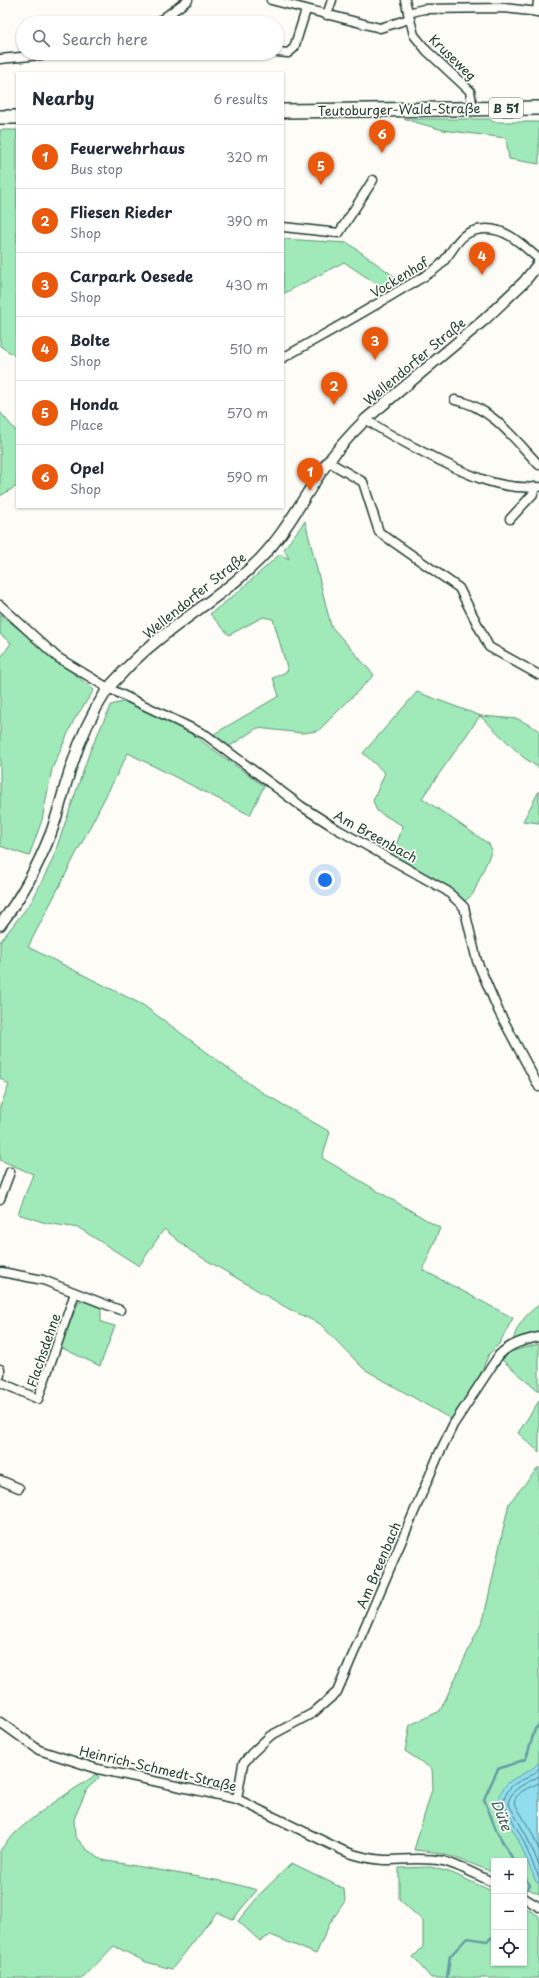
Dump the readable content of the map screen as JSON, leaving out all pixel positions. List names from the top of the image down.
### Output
{
  "streets": {
    "main road": ["B 51", "Teutoburger-Wald-Straße"],
    "street": [
      "Kruseweg",
      "Vockenhof",
      "Wellendorfer Straße",
      "Am Breenbach",
      "Flachsdehne",
      "Heinrich-Schmedt-Straße"
    ]
  },
  "crossings": [
    ["Kruseweg", "Teutoburger-Wald-Straße"],
    ["Wellendorfer Straße", "Am Breenbach"],
    ["Am Breenbach", "Heinrich-Schmedt-Straße"]
  ],
  "water": ["Düte"],
  "page": {
    "search": "Search here",
    "heading": ["Nearby", "6 results"],
    "pins": [
      "6",
      "5",
      "4",
      "3",
      "2",
      "1"
    ],
    "list": [
      {
        "mark": "1",
        "name": "Feuerwehrhaus",
        "note": "Bus stop",
        "value": "320 m"
      },
      {
        "mark": "2",
        "name": "Fliesen Rieder",
        "note": "Shop",
        "value": "390 m"
      },
      {
        "mark": "3",
        "name": "Carpark Oesede",
        "note": "Shop",
        "value": "430 m"
      },
      {
        "mark": "4",
        "name": "Bolte",
        "note": "Shop",
        "value": "510 m"
      },
      {
        "mark": "5",
        "name": "Honda",
        "note": "Place",
        "value": "570 m"
      },
      {
        "mark": "6",
        "name": "Opel",
        "note": "Shop",
        "value": "590 m"
      }
    ],
    "map_buttons": ["+", "−"]
  }
}
